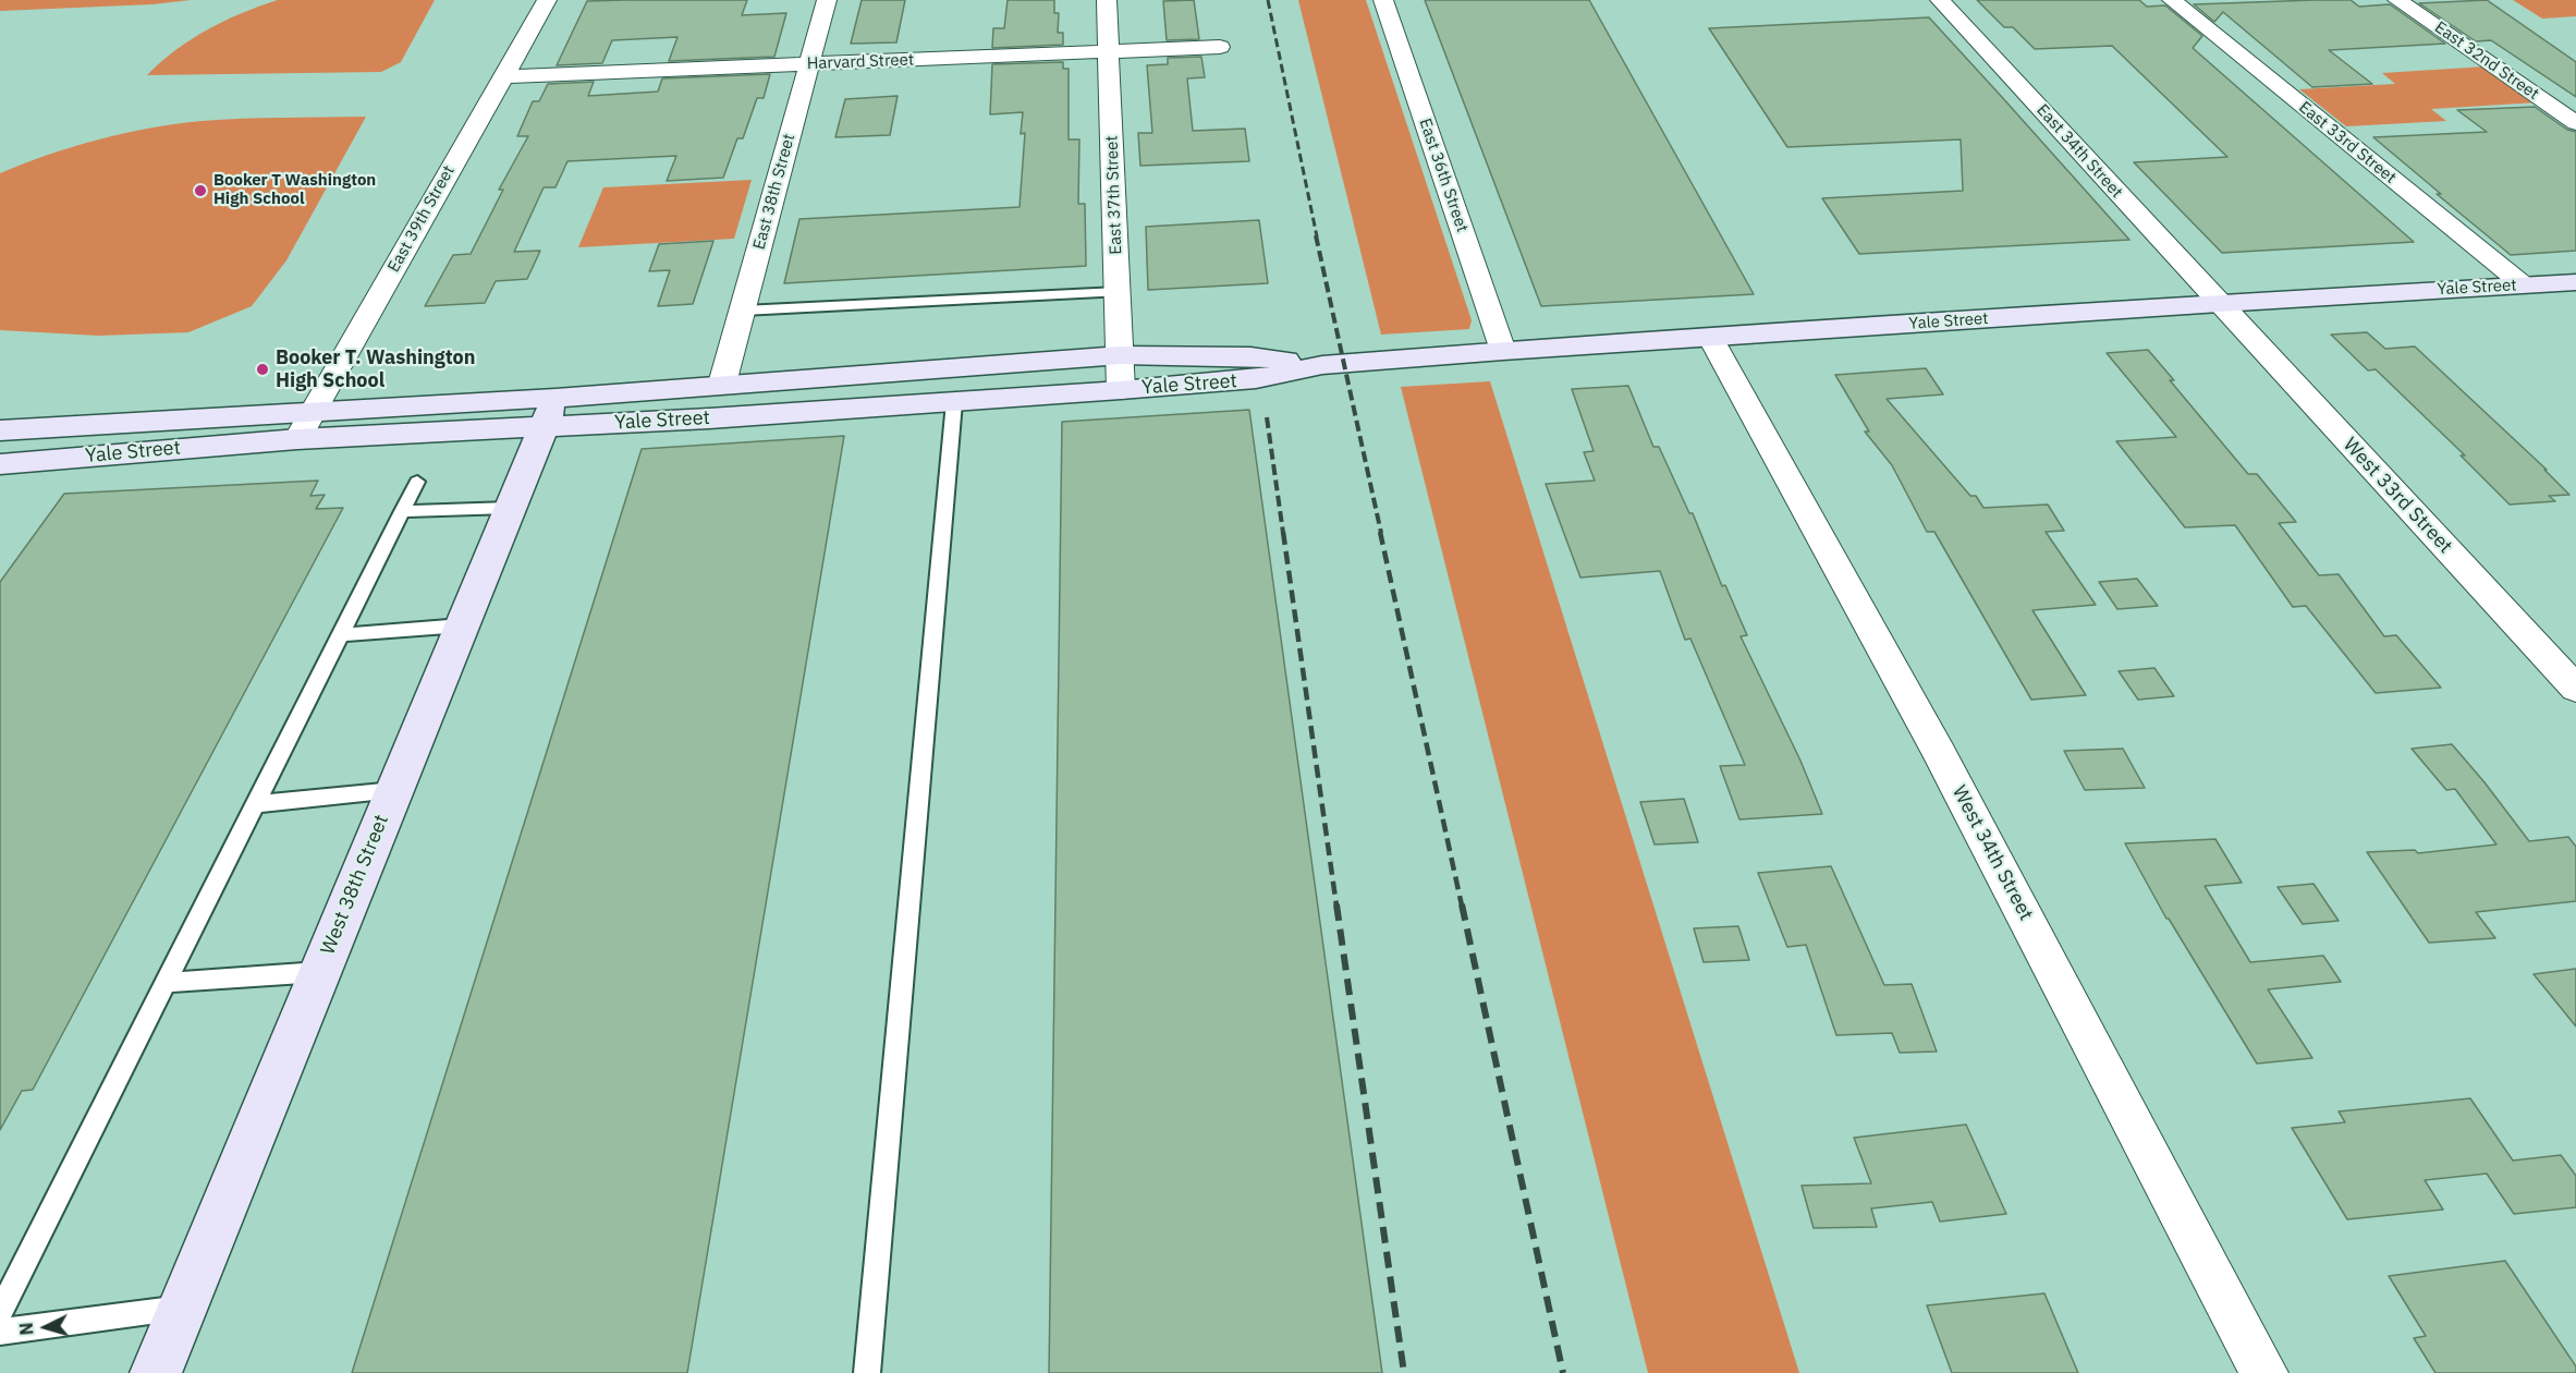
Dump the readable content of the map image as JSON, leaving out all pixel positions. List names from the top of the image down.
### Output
{
  "streets": {
    "main road": ["Yale Street", "West 38th Street"],
    "street": [
      "East 32nd Street",
      "Harvard Street",
      "East 33rd Street",
      "East 34th Street",
      "East 36th Street",
      "East 38th Street",
      "East 37th Street",
      "East 39th Street",
      "West 33rd Street",
      "West 34th Street"
    ]
  },
  "crossings": [
    ["Harvard Street", "East 38th Street"],
    ["Harvard Street", "East 37th Street"],
    ["Harvard Street", "East 39th Street"],
    ["East 33rd Street", "Yale Street"],
    ["East 34th Street", "Yale Street"],
    ["East 34th Street", "West 33rd Street"],
    ["East 36th Street", "Yale Street"],
    ["East 38th Street", "Yale Street"],
    ["East 37th Street", "Yale Street"],
    ["East 39th Street", "Yale Street"],
    ["Yale Street", "West 33rd Street"],
    ["Yale Street", "West 34th Street"],
    ["Yale Street", "West 38th Street"]
  ],
  "places": ["Booker T Washington High School", "Booker T. Washington High School"],
  "north": "left"
}
